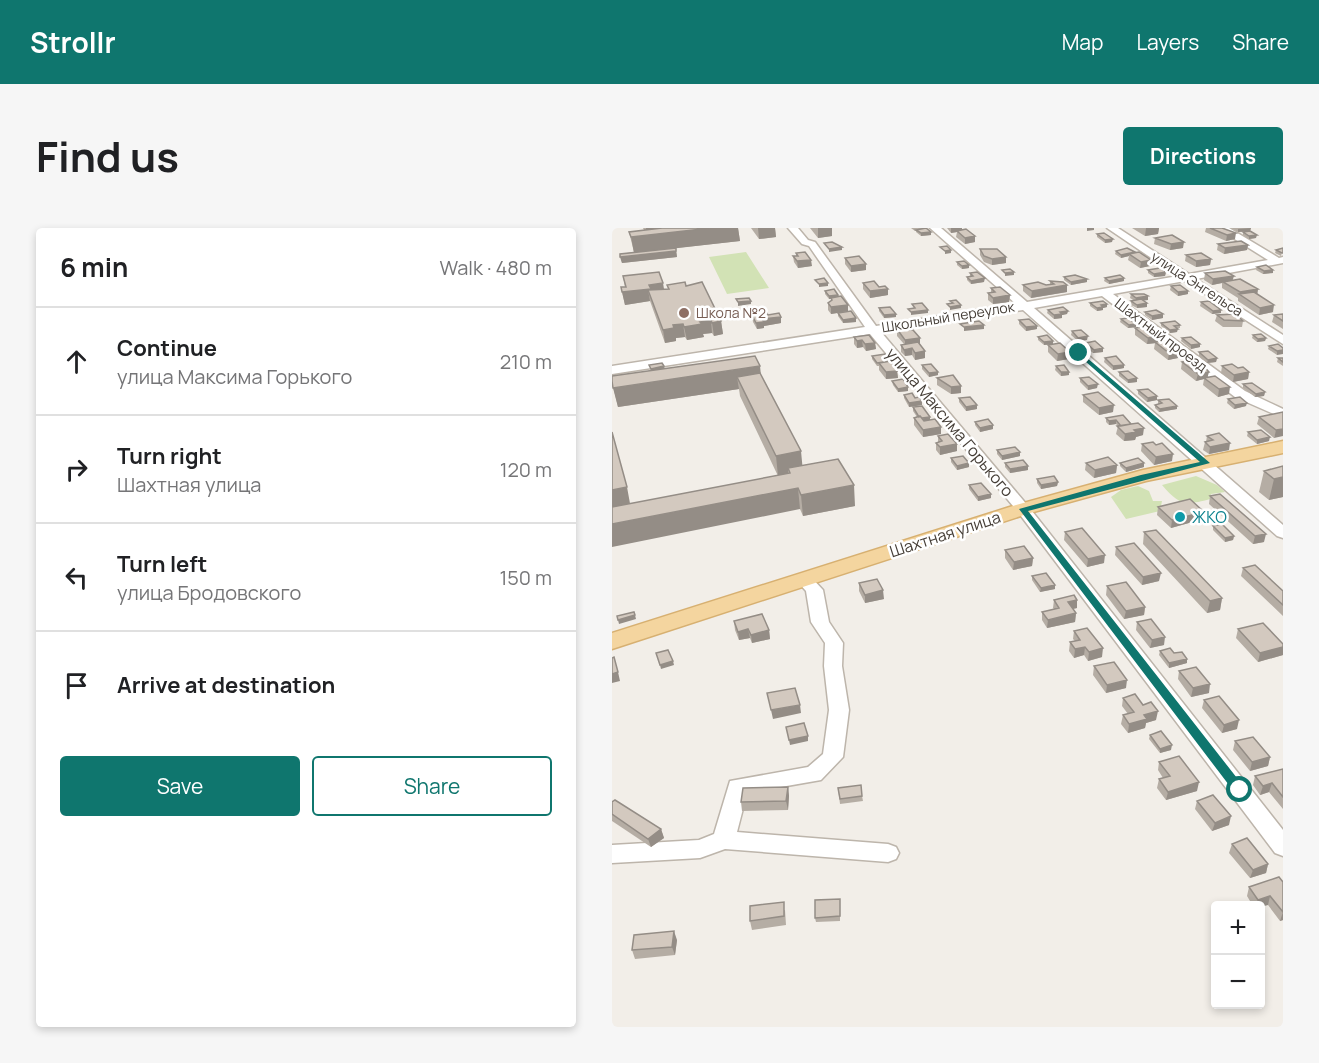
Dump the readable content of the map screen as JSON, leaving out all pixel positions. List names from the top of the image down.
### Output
{
  "streets": {
    "main road": ["Шахтная улица"],
    "street": [
      "улица Энгельса",
      "Школьный переулок",
      "Шахтный проезд",
      "улица Максима Горького"
    ]
  },
  "crossings": [
    ["улица Энгельса", "Школьный переулок"],
    ["Школьный переулок", "Шахтный проезд"],
    ["Школьный переулок", "улица Максима Горького"],
    ["улица Максима Горького", "Шахтная улица"]
  ],
  "places": ["Школа №2", "ЖКО"],
  "page": {
    "header": "Strollr",
    "nav": ["Map", "Layers", "Share"],
    "title": "Find us",
    "buttons": [
      "Directions",
      ["Save", "Share"]
    ],
    "heading": ["6 min", "Walk · 480 m"],
    "list": [
      ["Continue", "улица Максима Горького", "210 m"],
      ["Turn right", "Шахтная улица", "120 m"],
      ["Turn left", "улица Бродовского", "150 m"],
      "Arrive at destination"
    ],
    "map_buttons": ["+", "−"]
  }
}
